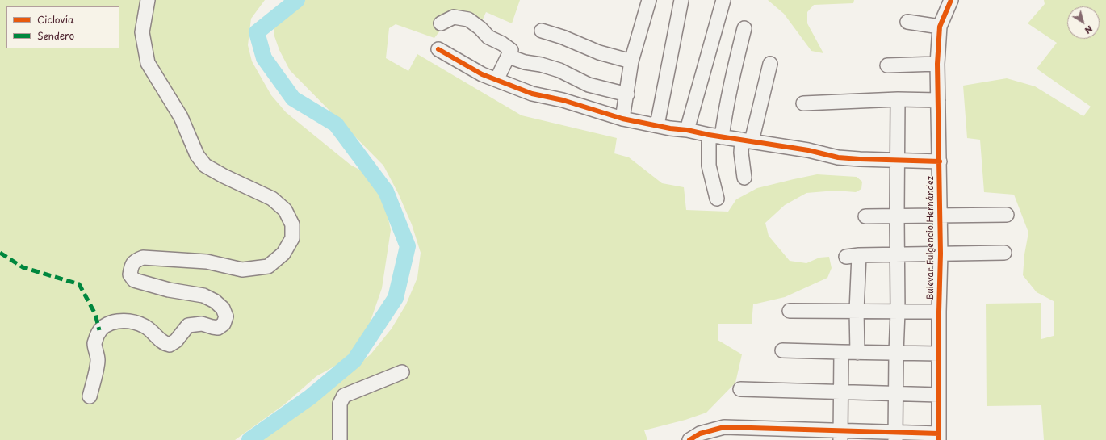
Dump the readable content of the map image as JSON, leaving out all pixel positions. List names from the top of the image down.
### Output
{
  "streets": {
    "street": ["Bulevar Fulgencio Hernández"]
  },
  "legend": ["Ciclovía", "Sendero"],
  "north": "bottom right"
}
